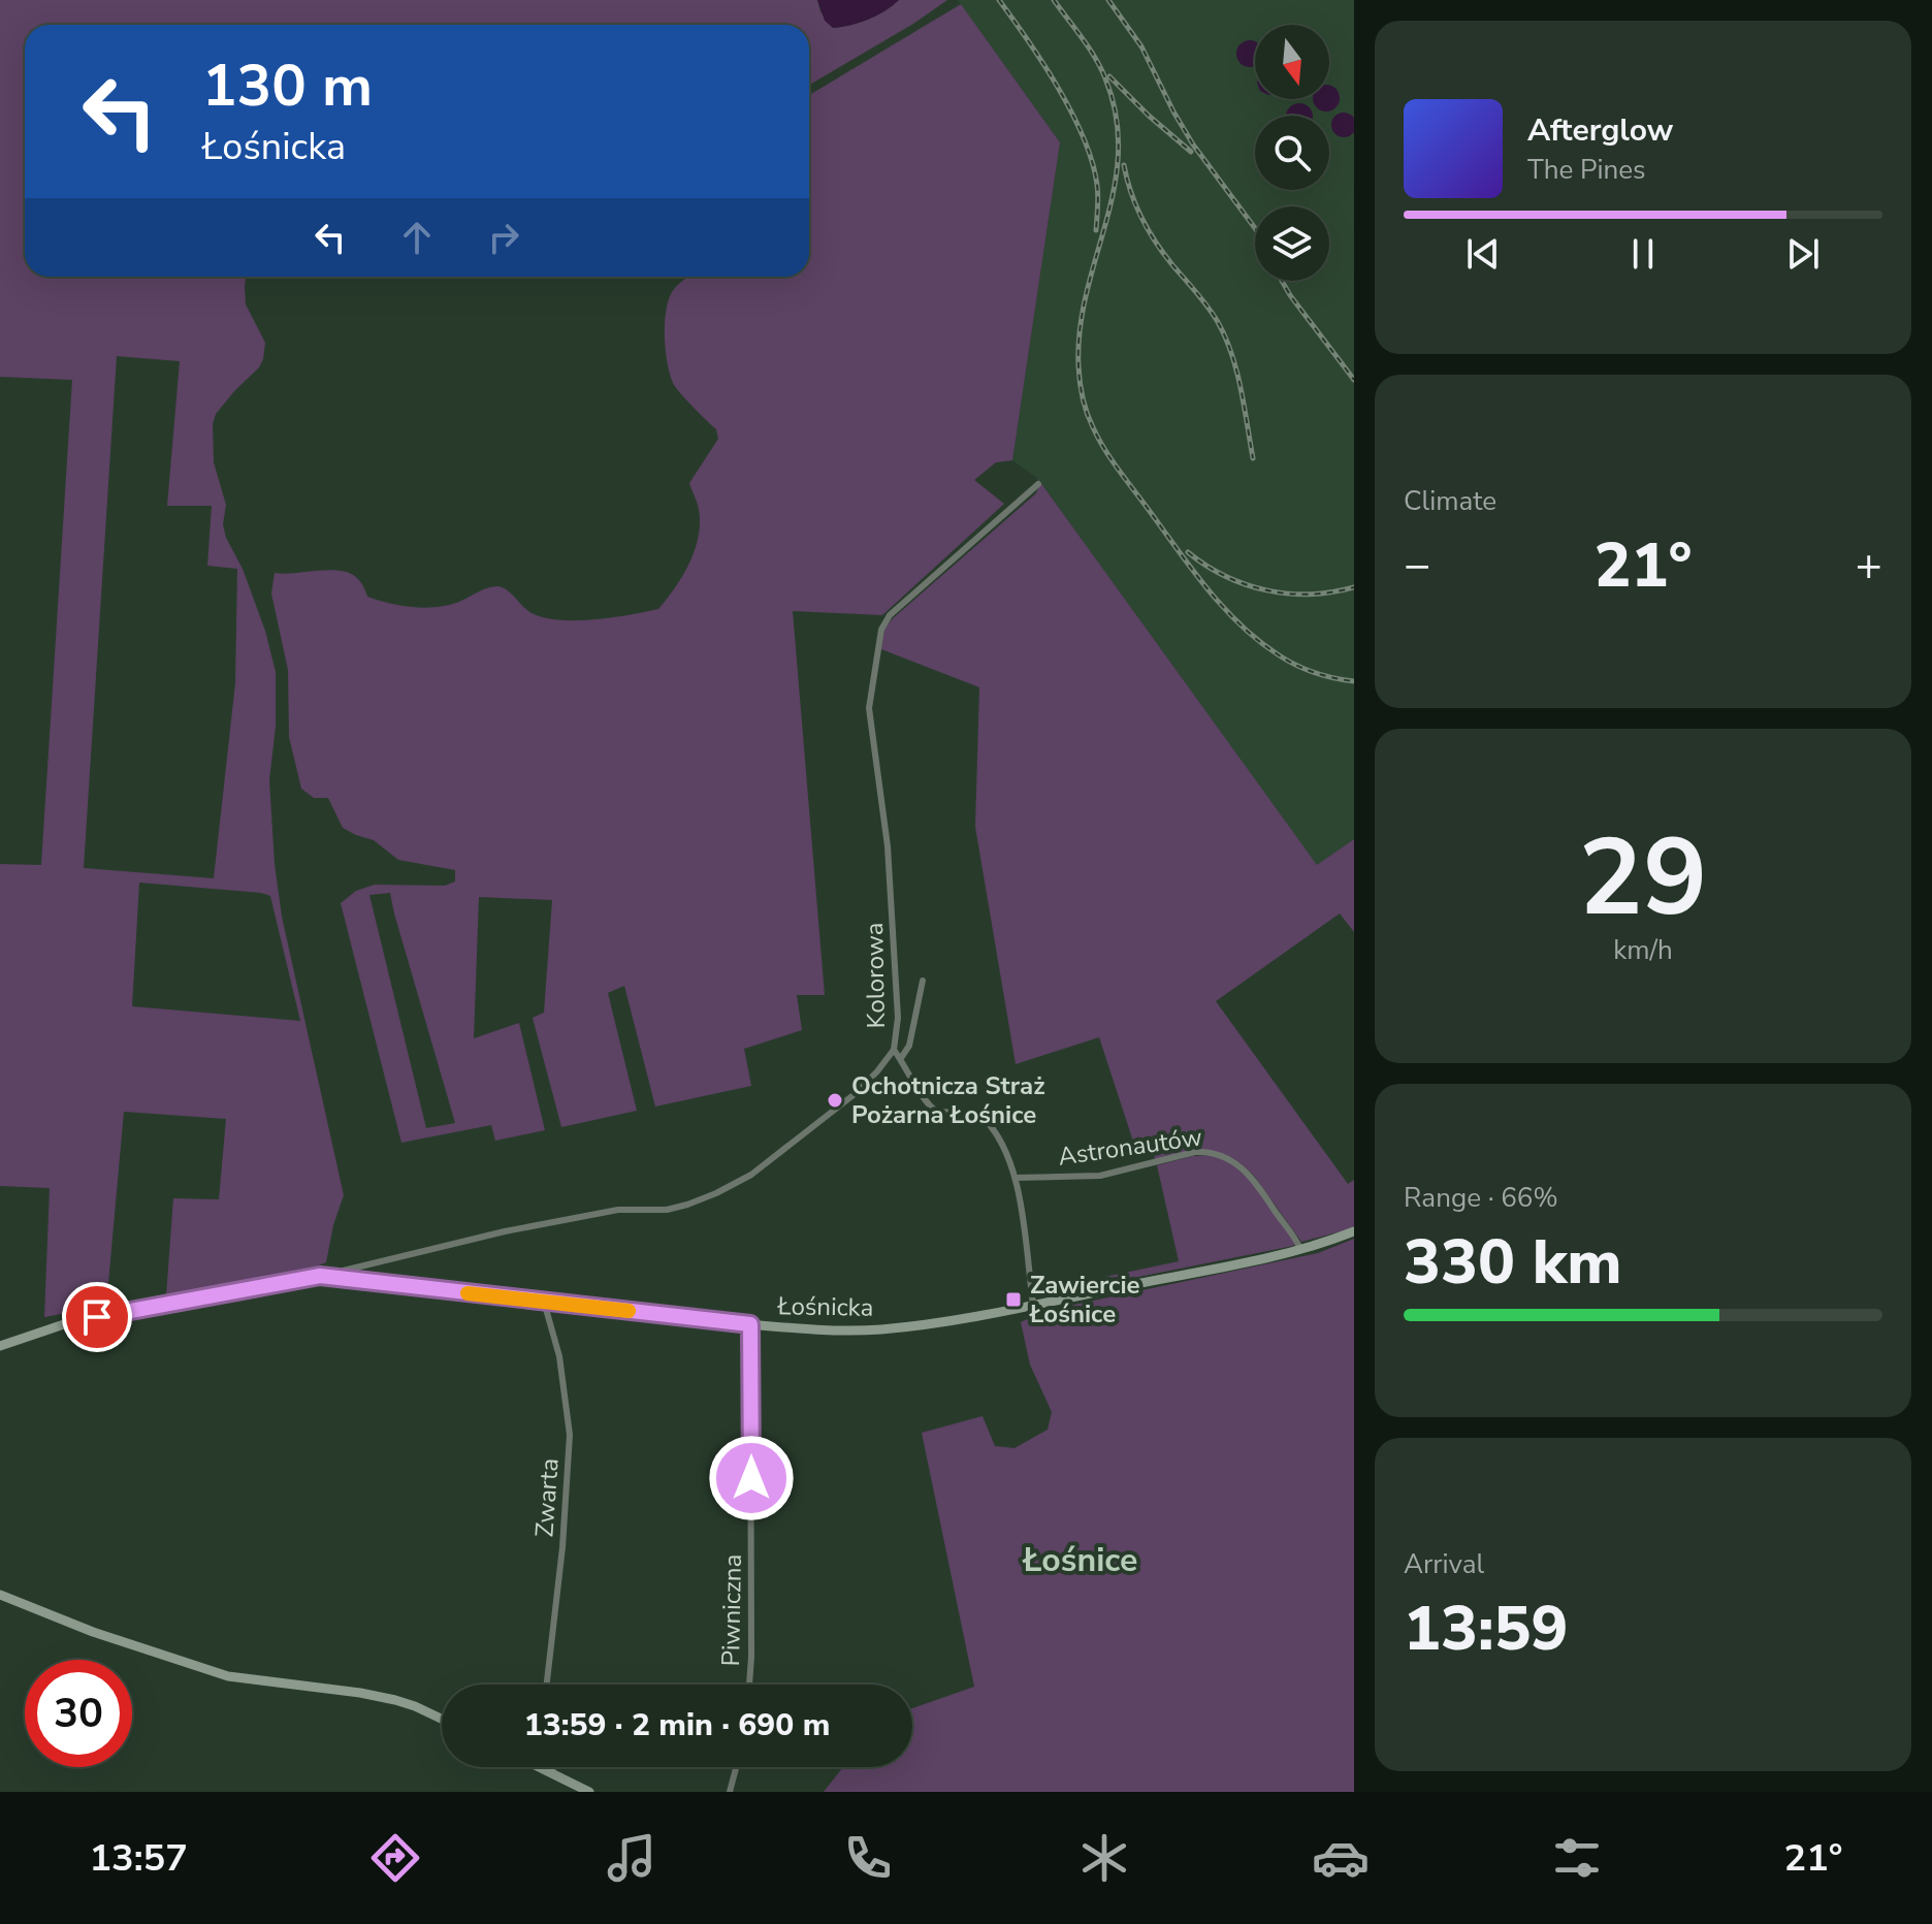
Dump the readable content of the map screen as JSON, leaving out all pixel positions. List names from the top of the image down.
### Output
{
  "streets": {
    "street": [
      "Kolorowa",
      "Astronautów",
      "Łośnicka",
      "Zwarta",
      "Piwniczna"
    ]
  },
  "crossings": [
    ["Kolorowa", "Łośnicka"],
    ["Astronautów", "Łośnicka"],
    ["Łośnicka", "Zwarta"],
    ["Łośnicka", "Piwniczna"]
  ],
  "districts": ["Łośnice"],
  "places": {
    "other": ["Ochotnicza Straż Pożarna Łośnice"],
    "transit": ["Zawiercie Łośnice"]
  },
  "north": "bottom",
  "page": {
    "turn": ["130 m", "Łośnicka"],
    "song": ["Afterglow", "The Pines"],
    "tile": [
      "Climate",
      ["29", "km/h"],
      ["Range · 66%", "330 km"],
      ["Arrival", "13:59"]
    ],
    "heat": ["−", "21°", "+"],
    "limit": "30",
    "trip": "13:59 · 2 min · 690 m",
    "tabs": ["13:57", "21°"]
  }
}
